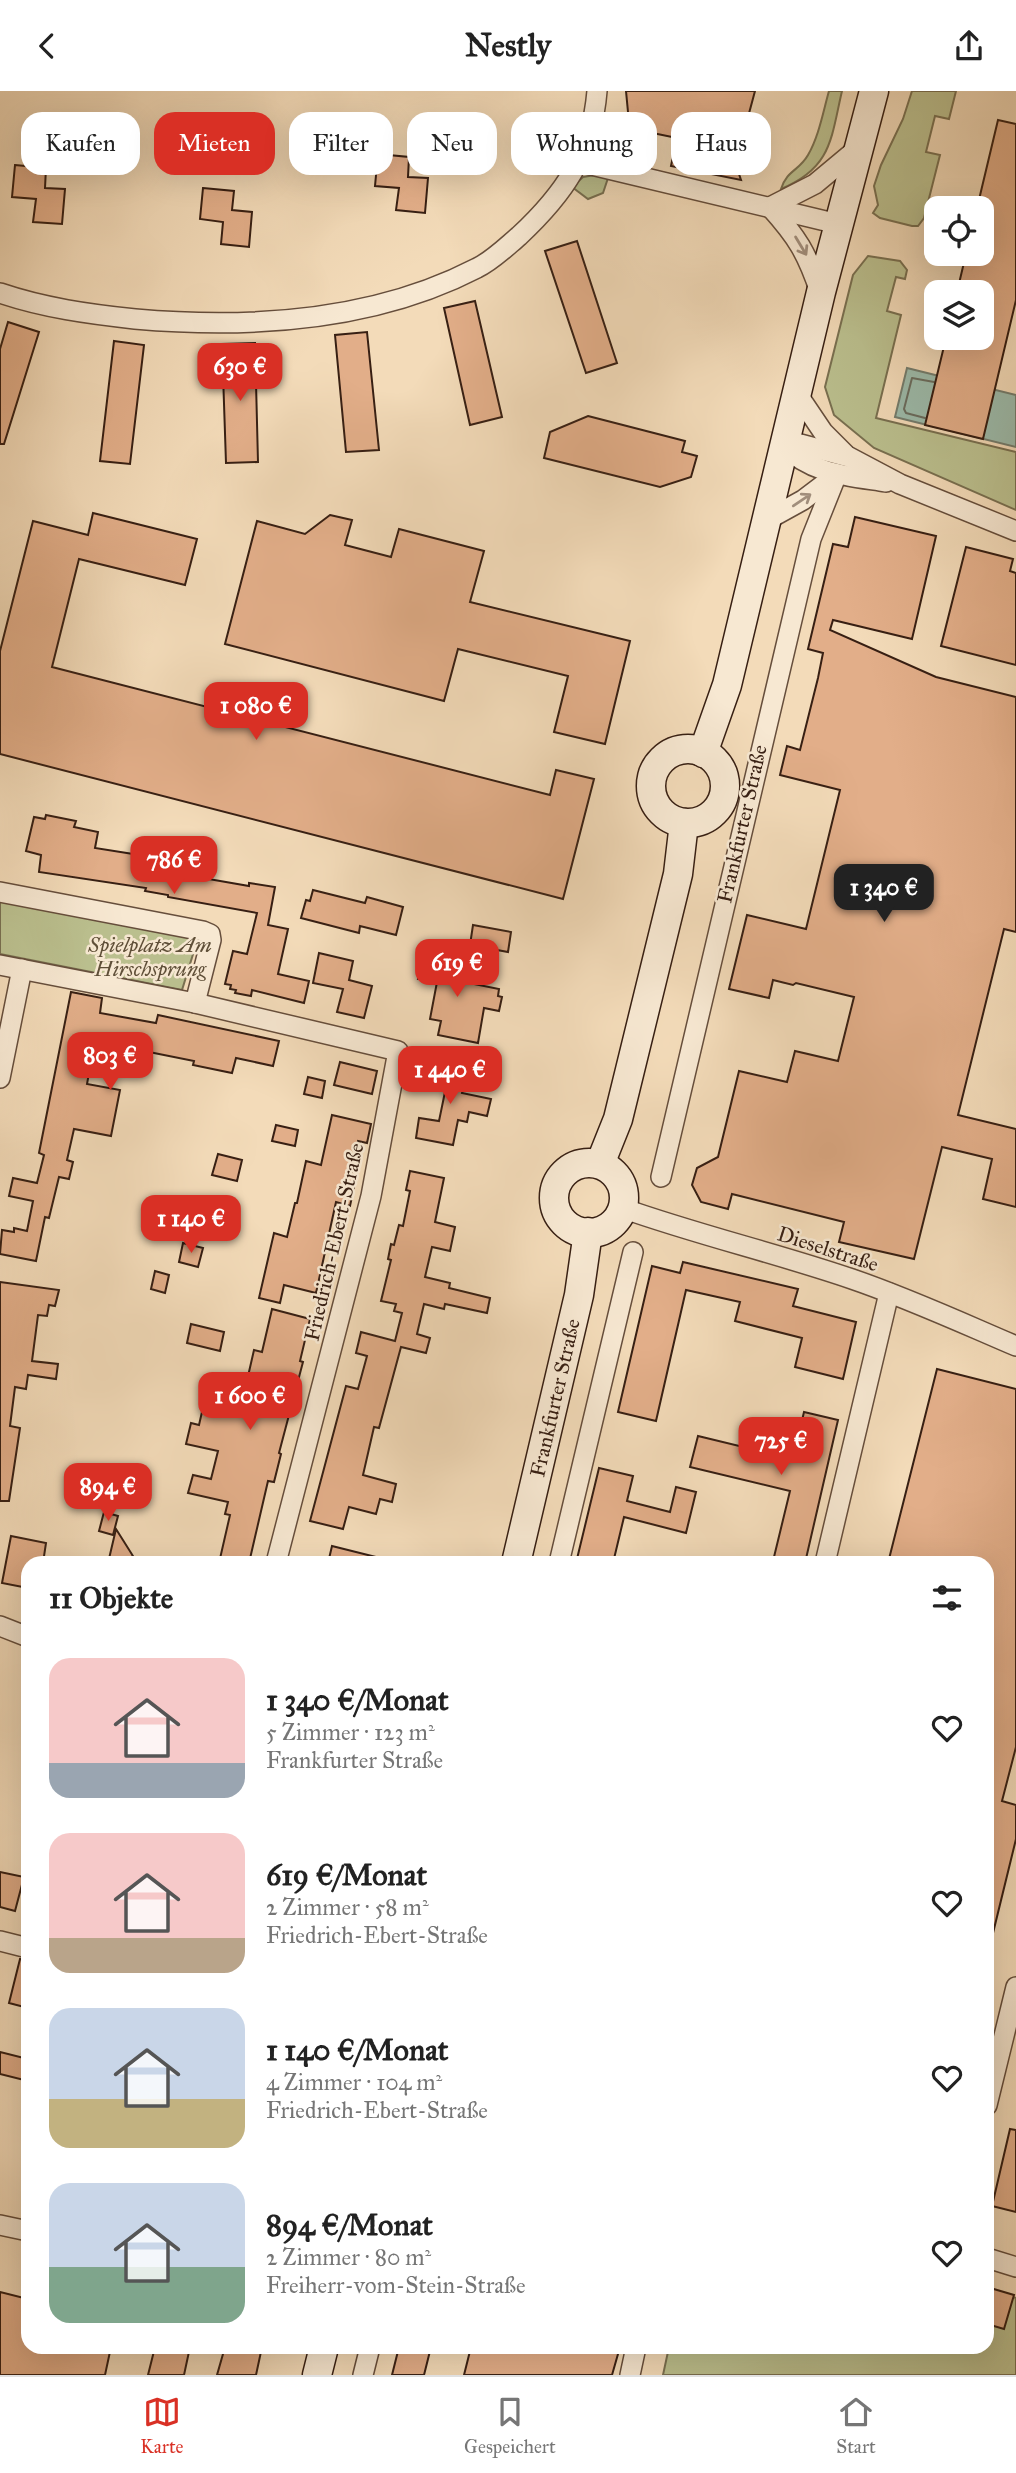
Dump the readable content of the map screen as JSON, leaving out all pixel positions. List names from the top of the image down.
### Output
{
  "streets": {
    "street": ["Frankfurter Straße", "Friedrich-Ebert-Straße", "Dieselstraße"]
  },
  "crossings": [
    ["Frankfurter Straße", "Dieselstraße"]
  ],
  "parks": ["Spielplatz Am Hirschsprung"],
  "page": {
    "header": "Nestly",
    "chip": [
      "Kaufen",
      "Mieten",
      "Filter",
      "Neu",
      "Wohnung",
      "Haus"
    ],
    "price": [
      "630 €",
      "1 080 €",
      "786 €",
      "1 340 €",
      "619 €",
      "803 €",
      "1 440 €",
      "1 140 €",
      "1 600 €",
      "725 €",
      "894 €"
    ],
    "heading": "11 Objekte",
    "list": [
      {
        "name": "1 340 €/Monat",
        "note": "5 Zimmer · 123 m² · Frankfurter Straße"
      },
      {
        "name": "619 €/Monat",
        "note": "2 Zimmer · 58 m² · Friedrich-Ebert-Straße"
      },
      {
        "name": "1 140 €/Monat",
        "note": "4 Zimmer · 104 m² · Friedrich-Ebert-Straße"
      },
      {
        "name": "894 €/Monat",
        "note": "2 Zimmer · 80 m² · Freiherr-vom-Stein-Straße"
      }
    ],
    "tabs": ["Karte", "Gespeichert", "Start"]
  }
}
